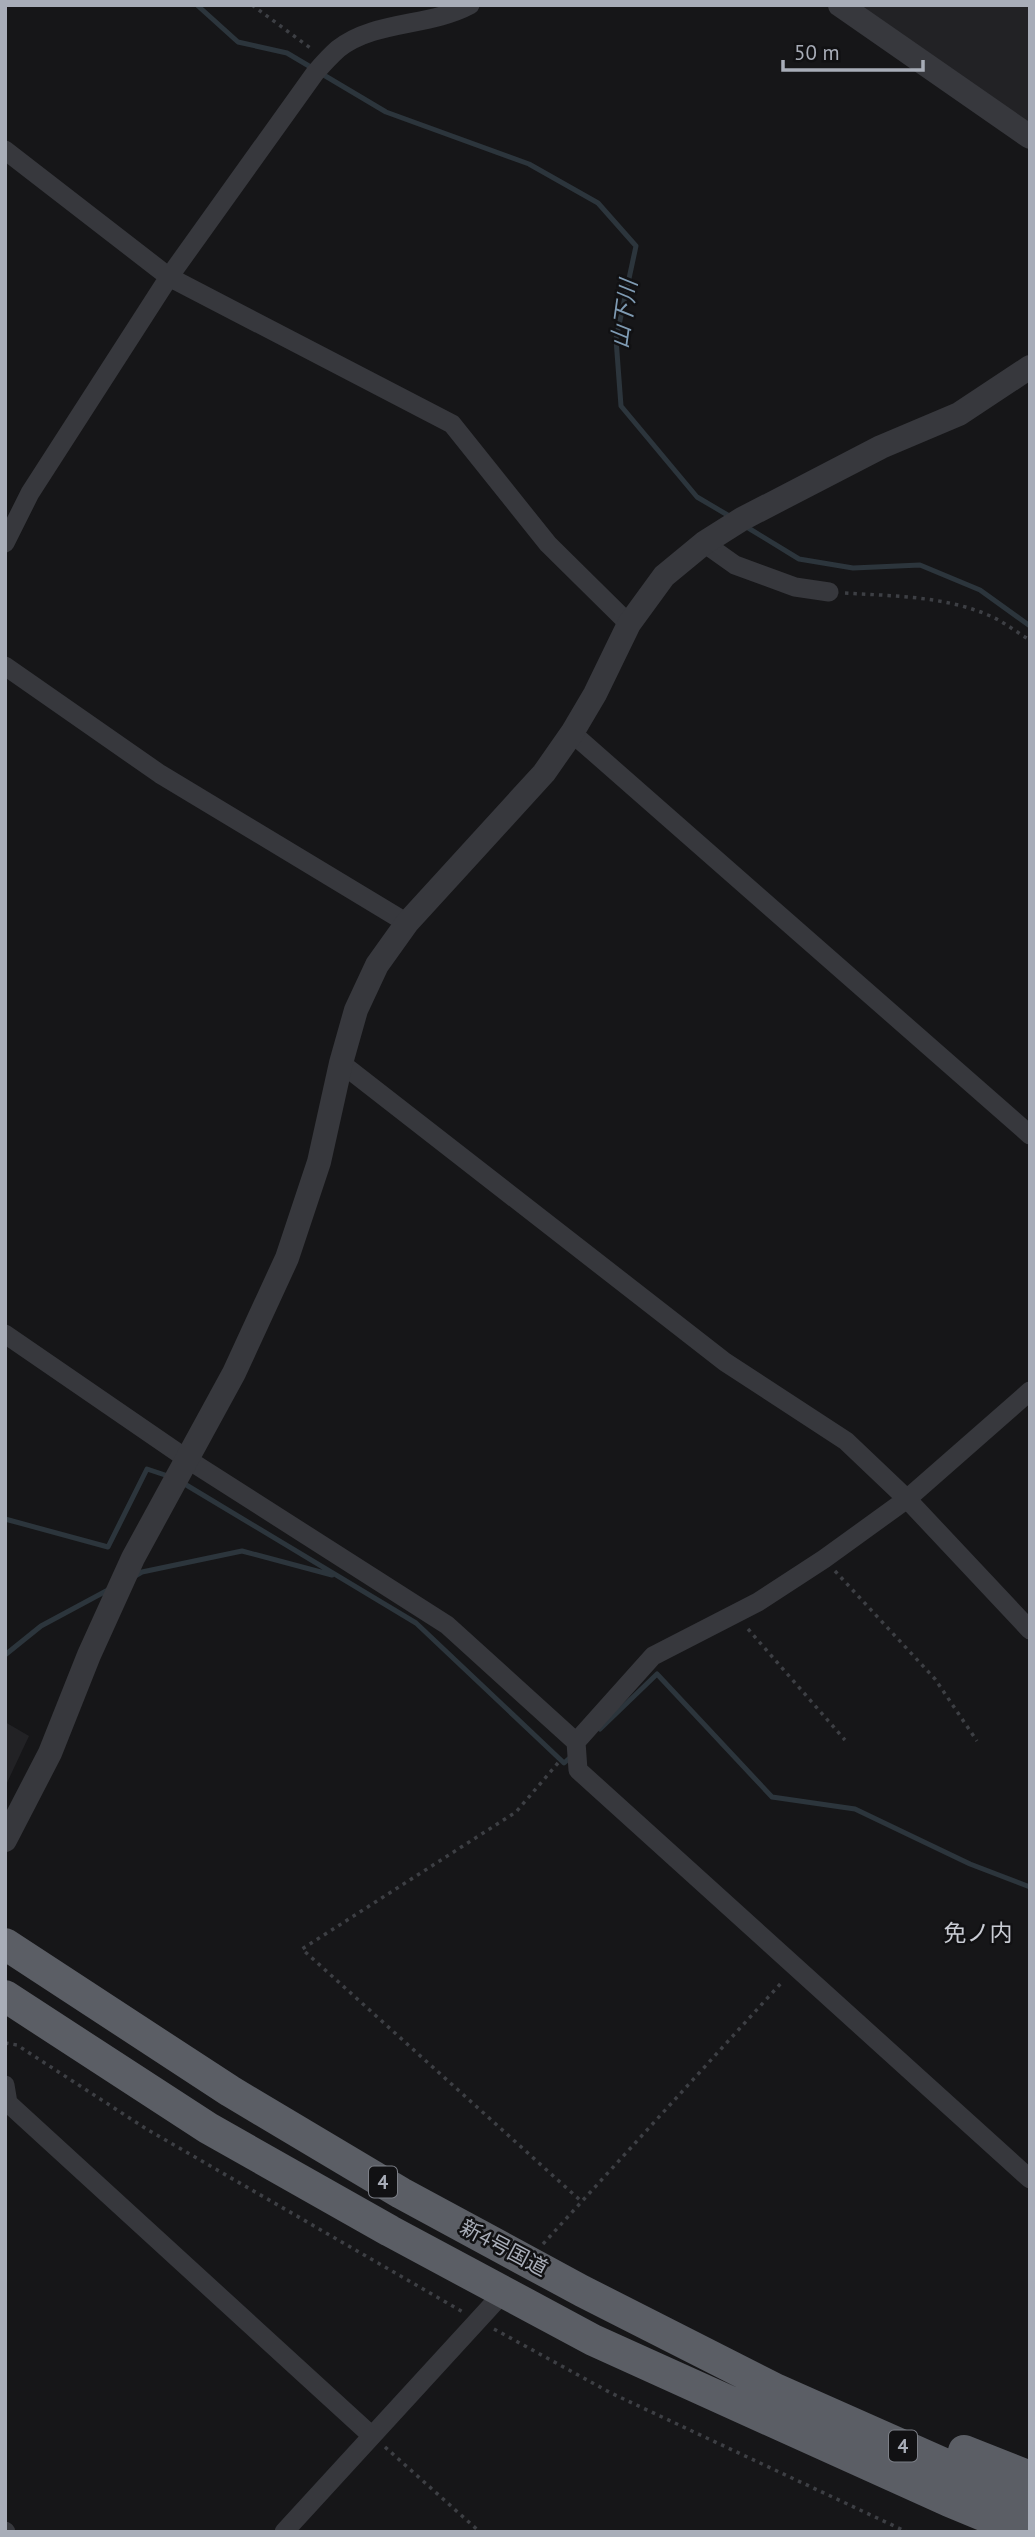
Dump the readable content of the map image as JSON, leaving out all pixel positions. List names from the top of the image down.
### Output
{
  "streets": {
    "highway": ["4", "新4号国道"]
  },
  "districts": ["免ノ内"],
  "water": ["山下川"],
  "scale_bar": "50 m"
}
